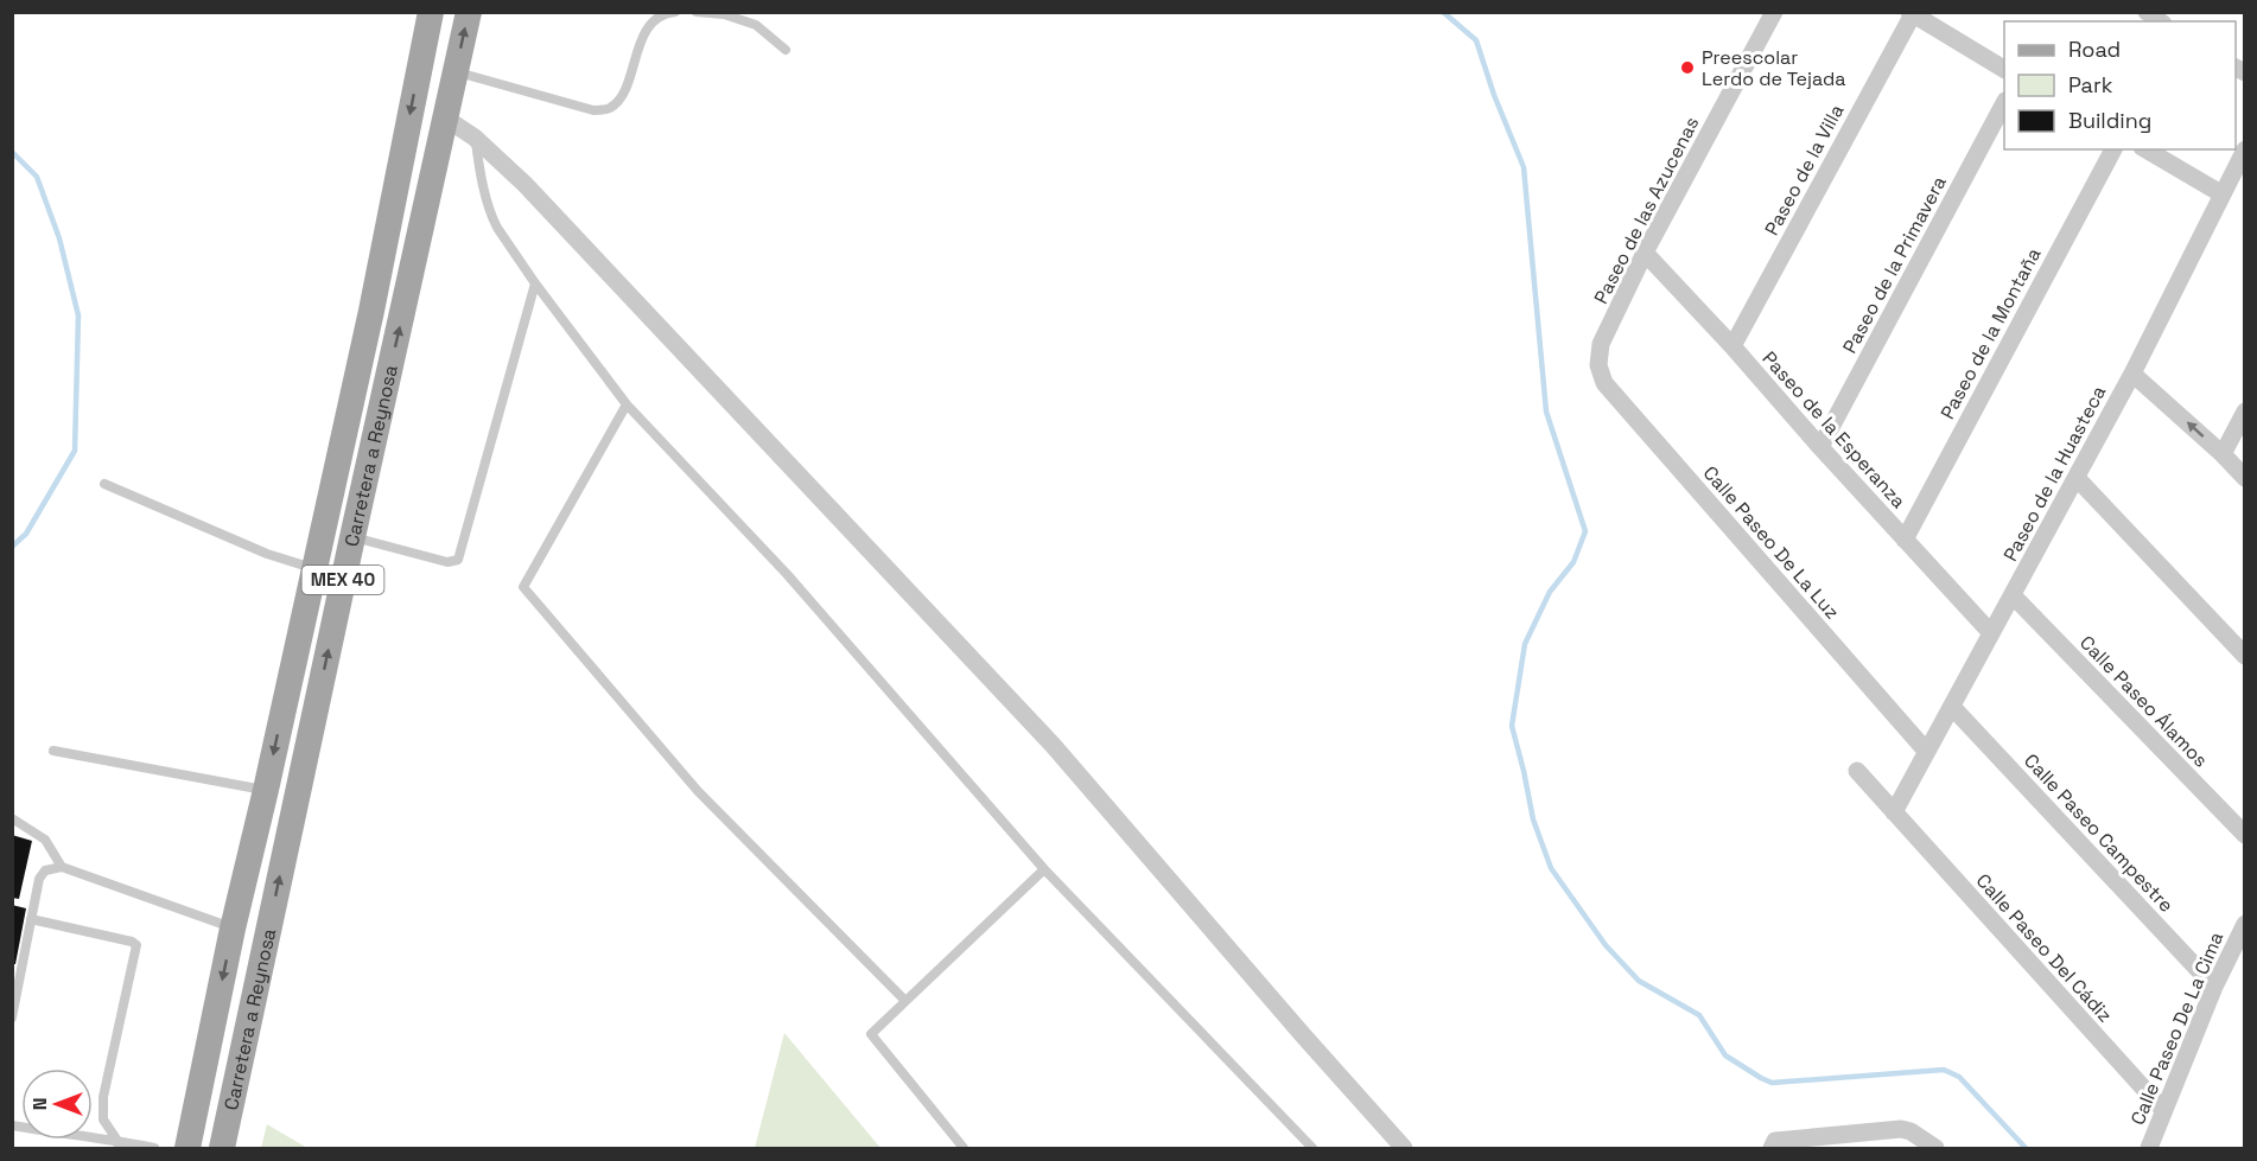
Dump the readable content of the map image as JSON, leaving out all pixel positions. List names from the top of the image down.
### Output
{
  "streets": {
    "main road": ["Carretera a Reynosa", "MEX 40"],
    "street": [
      "Paseo de la Villa",
      "Paseo de las Azucenas",
      "Paseo de la Primavera",
      "Paseo de la Montaña",
      "Paseo de la Esperanza",
      "Paseo de la Huasteca",
      "Calle Paseo De La Luz",
      "Calle Paseo Álamos",
      "Calle Paseo Campestre",
      "Calle Paseo Del Cádiz",
      "Calle Paseo De La Cima"
    ]
  },
  "crossings": [
    ["Paseo de la Villa", "Paseo de la Esperanza"],
    ["Paseo de las Azucenas", "Paseo de la Esperanza"],
    ["Paseo de las Azucenas", "Calle Paseo De La Luz"],
    ["Paseo de la Primavera", "Paseo de la Esperanza"],
    ["Paseo de la Montaña", "Paseo de la Esperanza"],
    ["Paseo de la Esperanza", "Paseo de la Huasteca"],
    ["Paseo de la Huasteca", "Calle Paseo De La Luz"],
    ["Paseo de la Huasteca", "Calle Paseo Álamos"],
    ["Paseo de la Huasteca", "Calle Paseo Campestre"],
    ["Paseo de la Huasteca", "Calle Paseo Del Cádiz"],
    ["Calle Paseo Campestre", "Calle Paseo De La Cima"],
    ["Calle Paseo Del Cádiz", "Calle Paseo De La Cima"]
  ],
  "places": ["Preescolar Lerdo de Tejada"],
  "legend": ["Road", "Park", "Building"],
  "north": "left"
}
